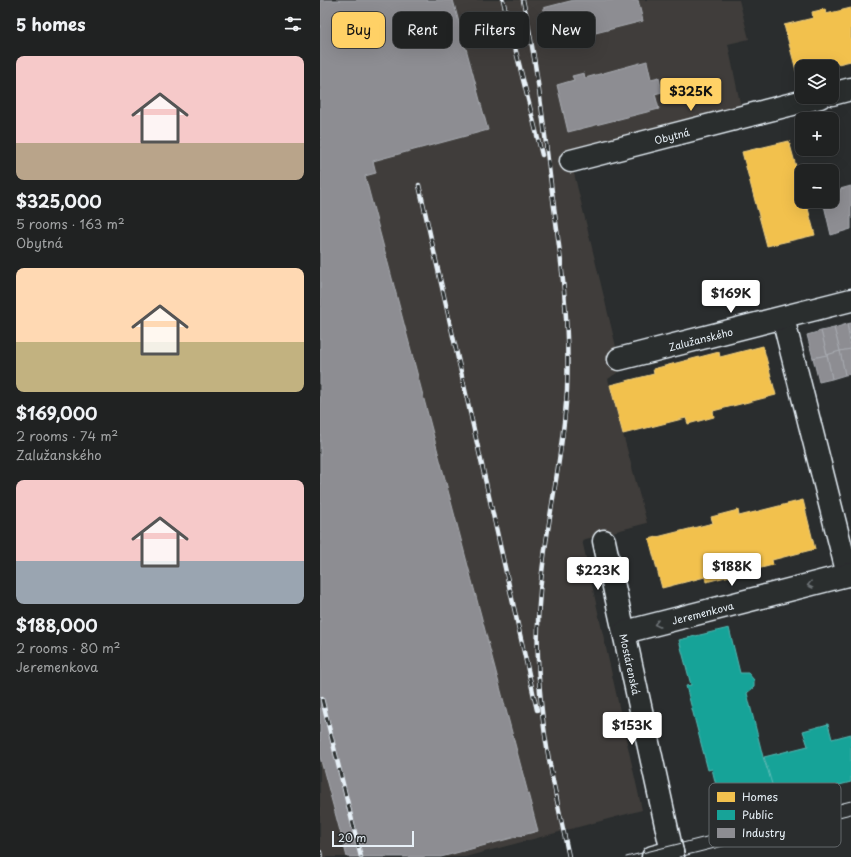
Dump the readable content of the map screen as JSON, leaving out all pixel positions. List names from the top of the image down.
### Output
{
  "streets": {
    "street": [
      "Obytná",
      "Zalužanského",
      "Jeremenkova",
      "Mostárenská"
    ]
  },
  "crossings": [
    ["Jeremenkova", "Mostárenská"]
  ],
  "one_way": ["Jeremenkova"],
  "legend": ["Homes", "Public", "Industry"],
  "scale_bar": "20 m",
  "page": {
    "heading": "5 homes",
    "chip": [
      "Buy",
      "Rent",
      "Filters",
      "New"
    ],
    "list": [
      {
        "name": "$325,000",
        "note": "5 rooms · 163 m² · Obytná"
      },
      {
        "name": "$169,000",
        "note": "2 rooms · 74 m² · Zalužanského"
      },
      {
        "name": "$188,000",
        "note": "2 rooms · 80 m² · Jeremenkova"
      }
    ],
    "map_buttons": ["+", "−"],
    "price": [
      "$325K",
      "$169K",
      "$188K",
      "$223K",
      "$153K"
    ],
    "scale": "20 m"
  }
}
